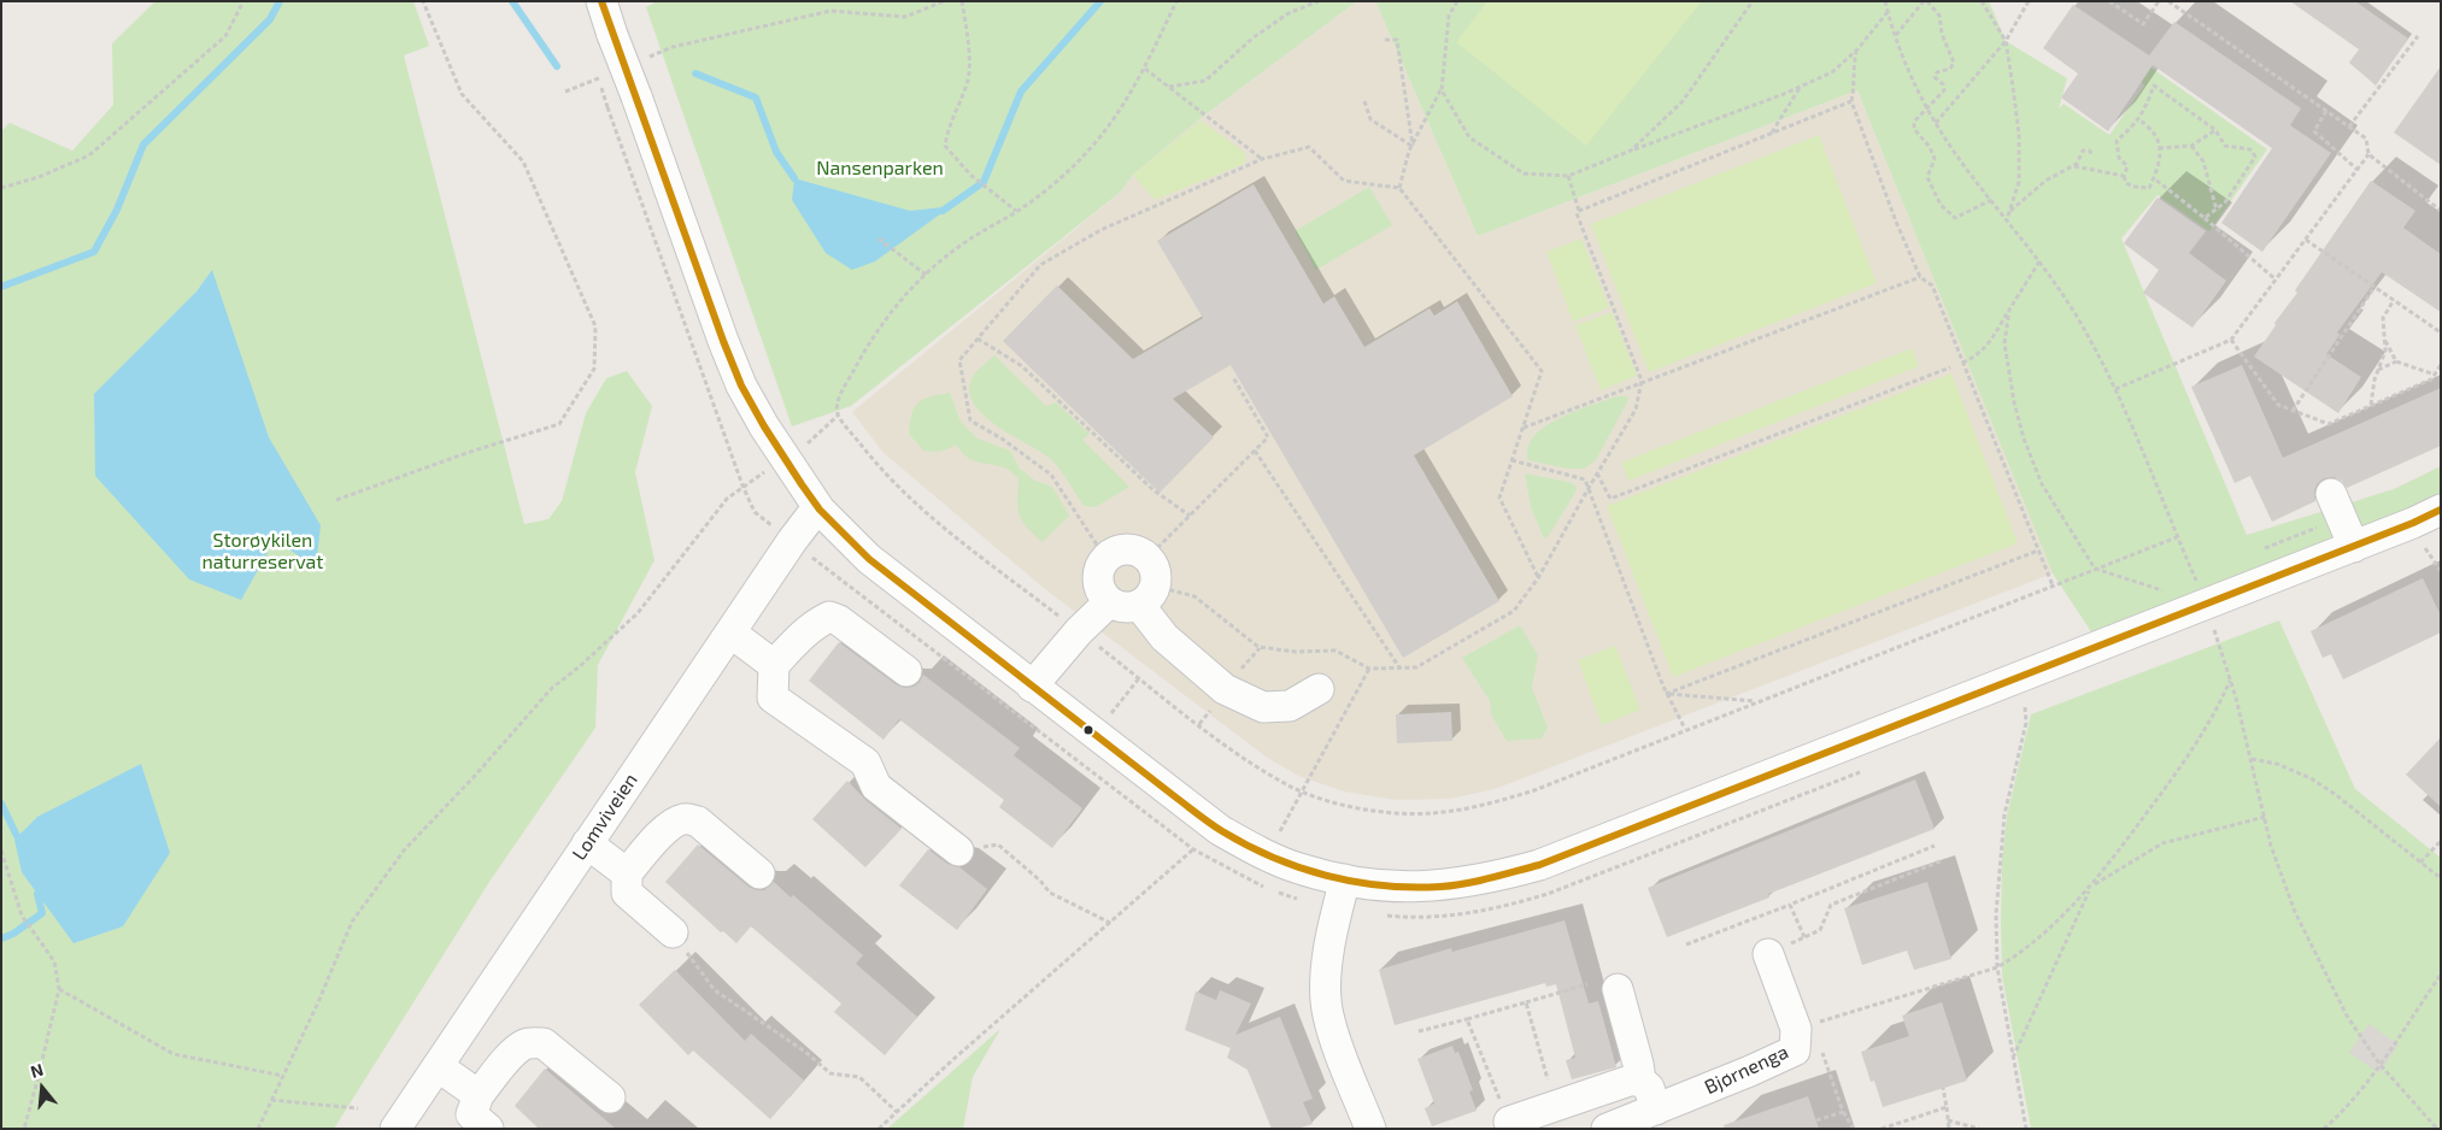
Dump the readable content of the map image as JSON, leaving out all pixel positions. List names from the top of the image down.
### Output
{
  "streets": {
    "street": ["Lomviveien", "Bjørnenga"]
  },
  "parks": ["Nansenparken", "Storøykilen naturreservat"],
  "north": "top"
}
